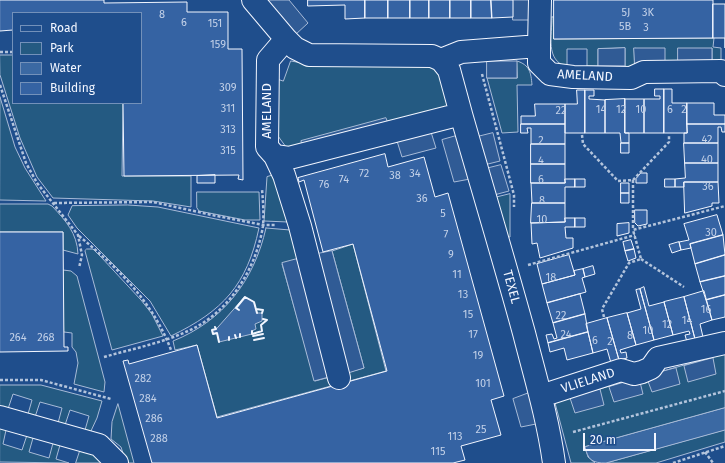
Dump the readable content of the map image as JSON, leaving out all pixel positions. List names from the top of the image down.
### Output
{
  "streets": {
    "street": ["AMELAND", "TEXEL", "VLIELAND"]
  },
  "crossings": [
    ["AMELAND", "TEXEL"],
    ["TEXEL", "VLIELAND"]
  ],
  "house_numbers": [
    "5J",
    "3K",
    "8",
    "6",
    "151",
    "5B",
    "3",
    "159",
    "309",
    "311",
    "14",
    "12",
    "10",
    "6",
    "2",
    "22",
    "313",
    "42",
    "2",
    "315",
    "40",
    "4",
    "72",
    "34",
    "38",
    "74",
    "6",
    "76",
    "36",
    "36",
    "8",
    "5",
    "10",
    "30",
    "7",
    "9",
    "11",
    "18",
    "13",
    "16",
    "15",
    "22",
    "14",
    "12",
    "10",
    "17",
    "24",
    "8",
    "264",
    "268",
    "6",
    "2",
    "19",
    "282",
    "101",
    "284",
    "286",
    "25",
    "113",
    "288",
    "115"
  ],
  "legend": [
    "Road",
    "Park",
    "Water",
    "Building"
  ],
  "scale_bar": "20 m"
}
